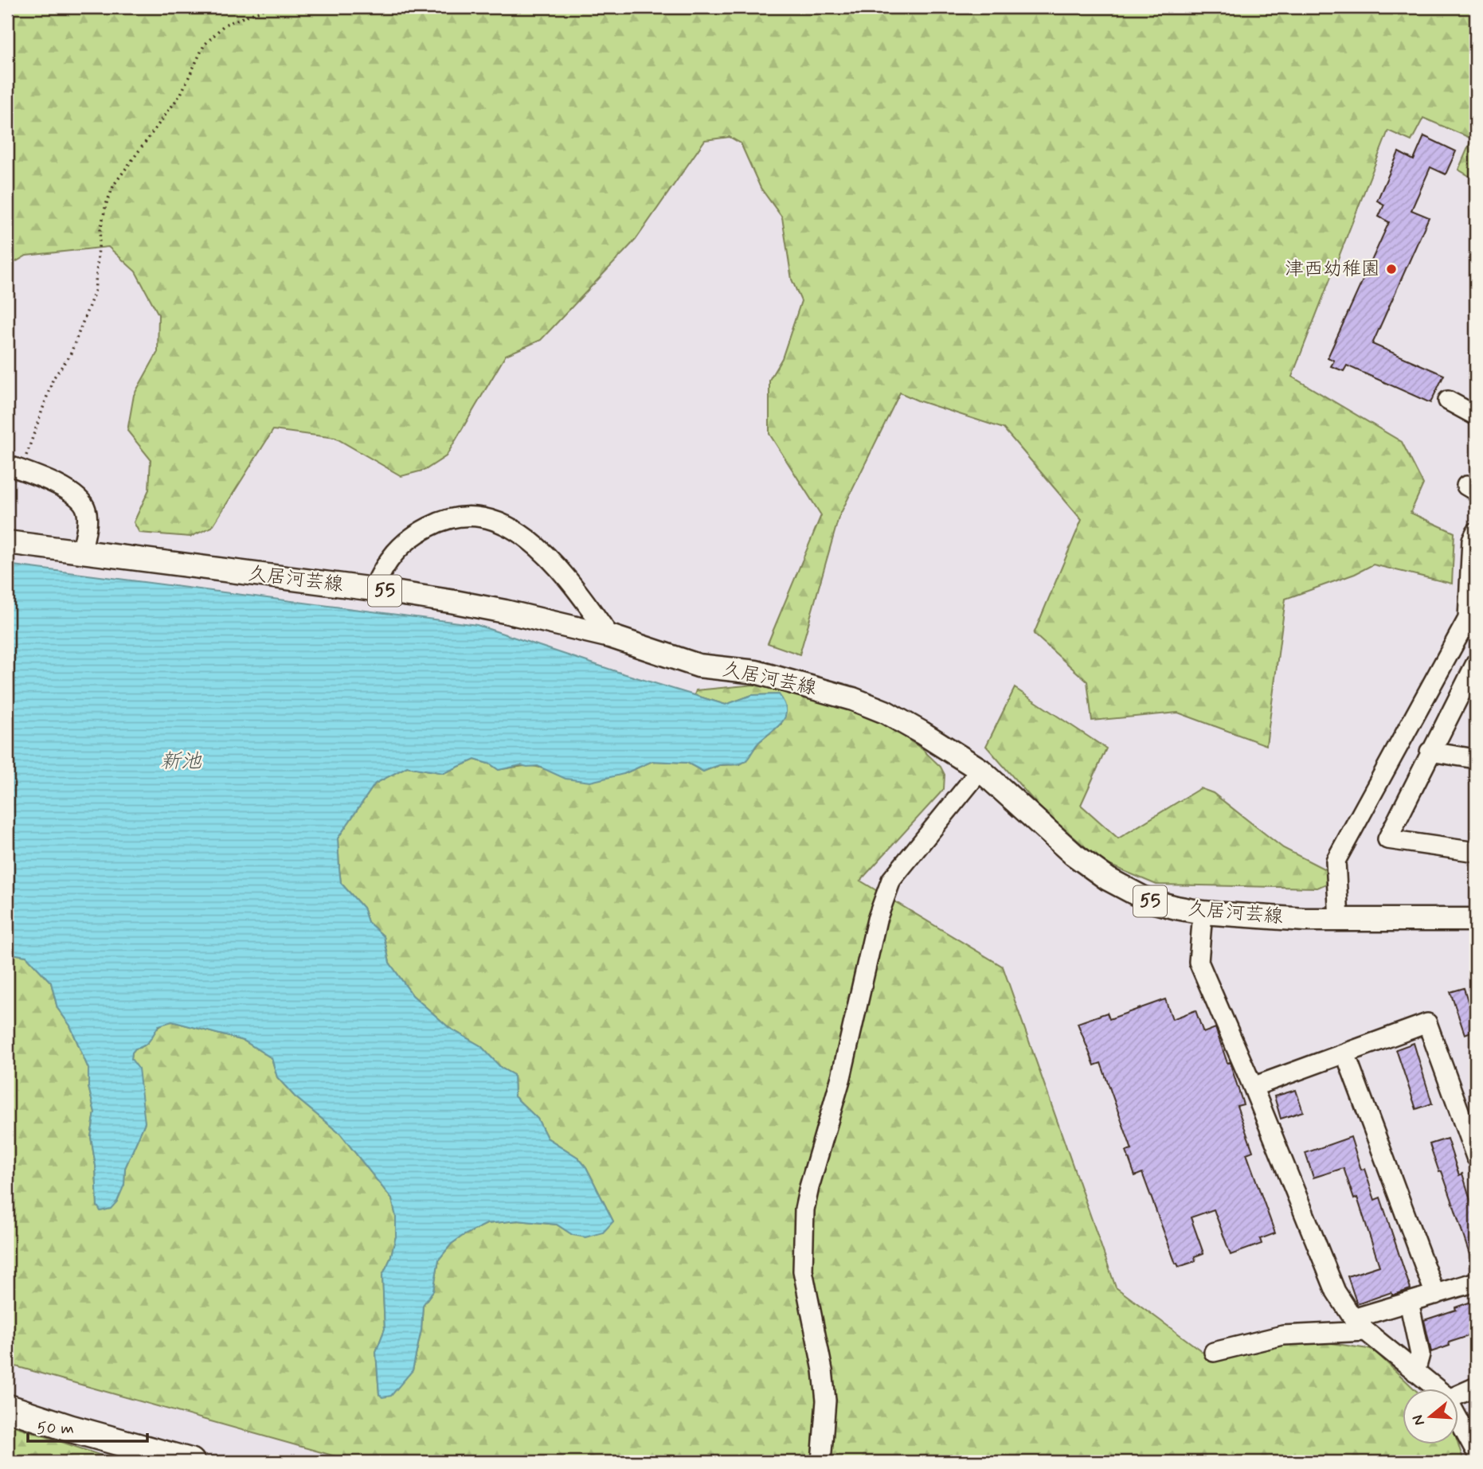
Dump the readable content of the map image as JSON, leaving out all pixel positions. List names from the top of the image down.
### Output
{
  "streets": {
    "main road": ["久居河芸線", "55"]
  },
  "water": ["新池"],
  "places": ["津西幼稚園"],
  "scale_bar": "50 m",
  "north": "left"
}
